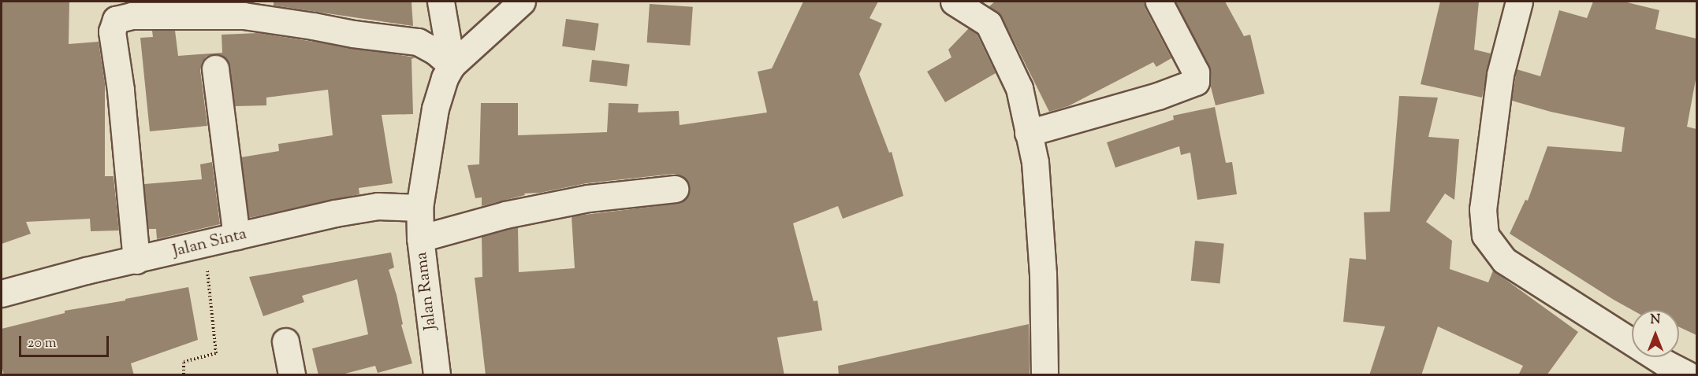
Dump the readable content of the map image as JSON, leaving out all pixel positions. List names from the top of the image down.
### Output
{
  "streets": {
    "street": ["Jalan Sinta", "Jalan Rama"]
  },
  "crossings": [
    ["Jalan Sinta", "Jalan Rama"]
  ],
  "scale_bar": "20 m",
  "north": "top"
}
